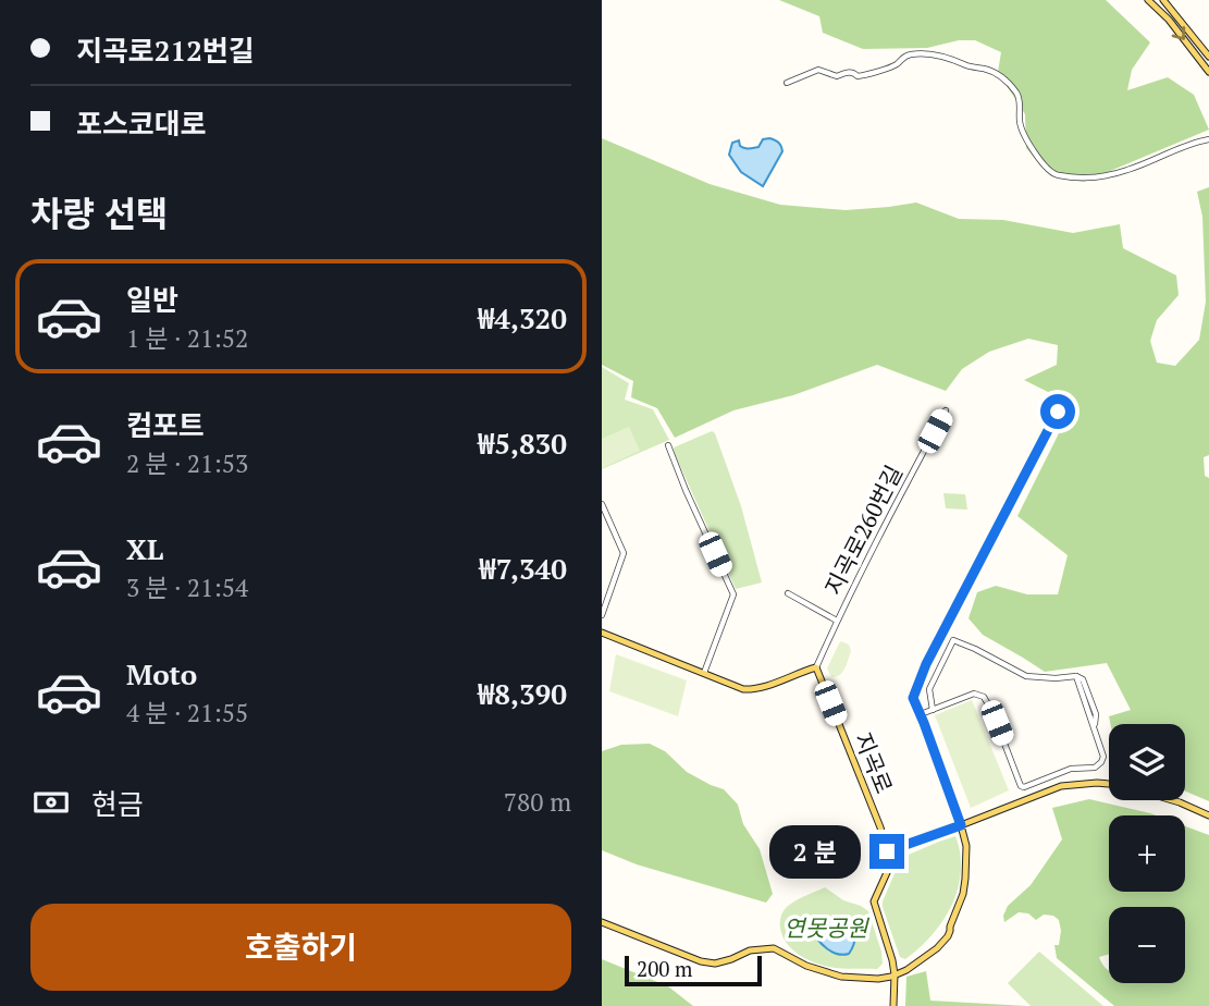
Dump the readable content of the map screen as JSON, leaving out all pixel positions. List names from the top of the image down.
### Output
{
  "streets": {
    "main road": ["지곡로"],
    "street": ["지곡로260번길"]
  },
  "crossings": [
    ["지곡로260번길", "지곡로"]
  ],
  "parks": ["연못공원"],
  "scale_bar": "200 m",
  "page": {
    "banner": ["지곡로212번길", "포스코대로"],
    "heading": "차량 선택",
    "list": [
      {
        "name": "일반",
        "note": "1 분 · 21:52",
        "value": "₩4,320"
      },
      {
        "name": "컴포트",
        "note": "2 분 · 21:53",
        "value": "₩5,830"
      },
      {
        "name": "XL",
        "note": "3 분 · 21:54",
        "value": "₩7,340"
      },
      {
        "name": "Moto",
        "note": "4 분 · 21:55",
        "value": "₩8,390"
      }
    ],
    "map_buttons": ["+", "−"],
    "pay": ["현금", "780 m"],
    "bubble": "2 분",
    "buttons": "호출하기",
    "scale": "200 m"
  }
}
